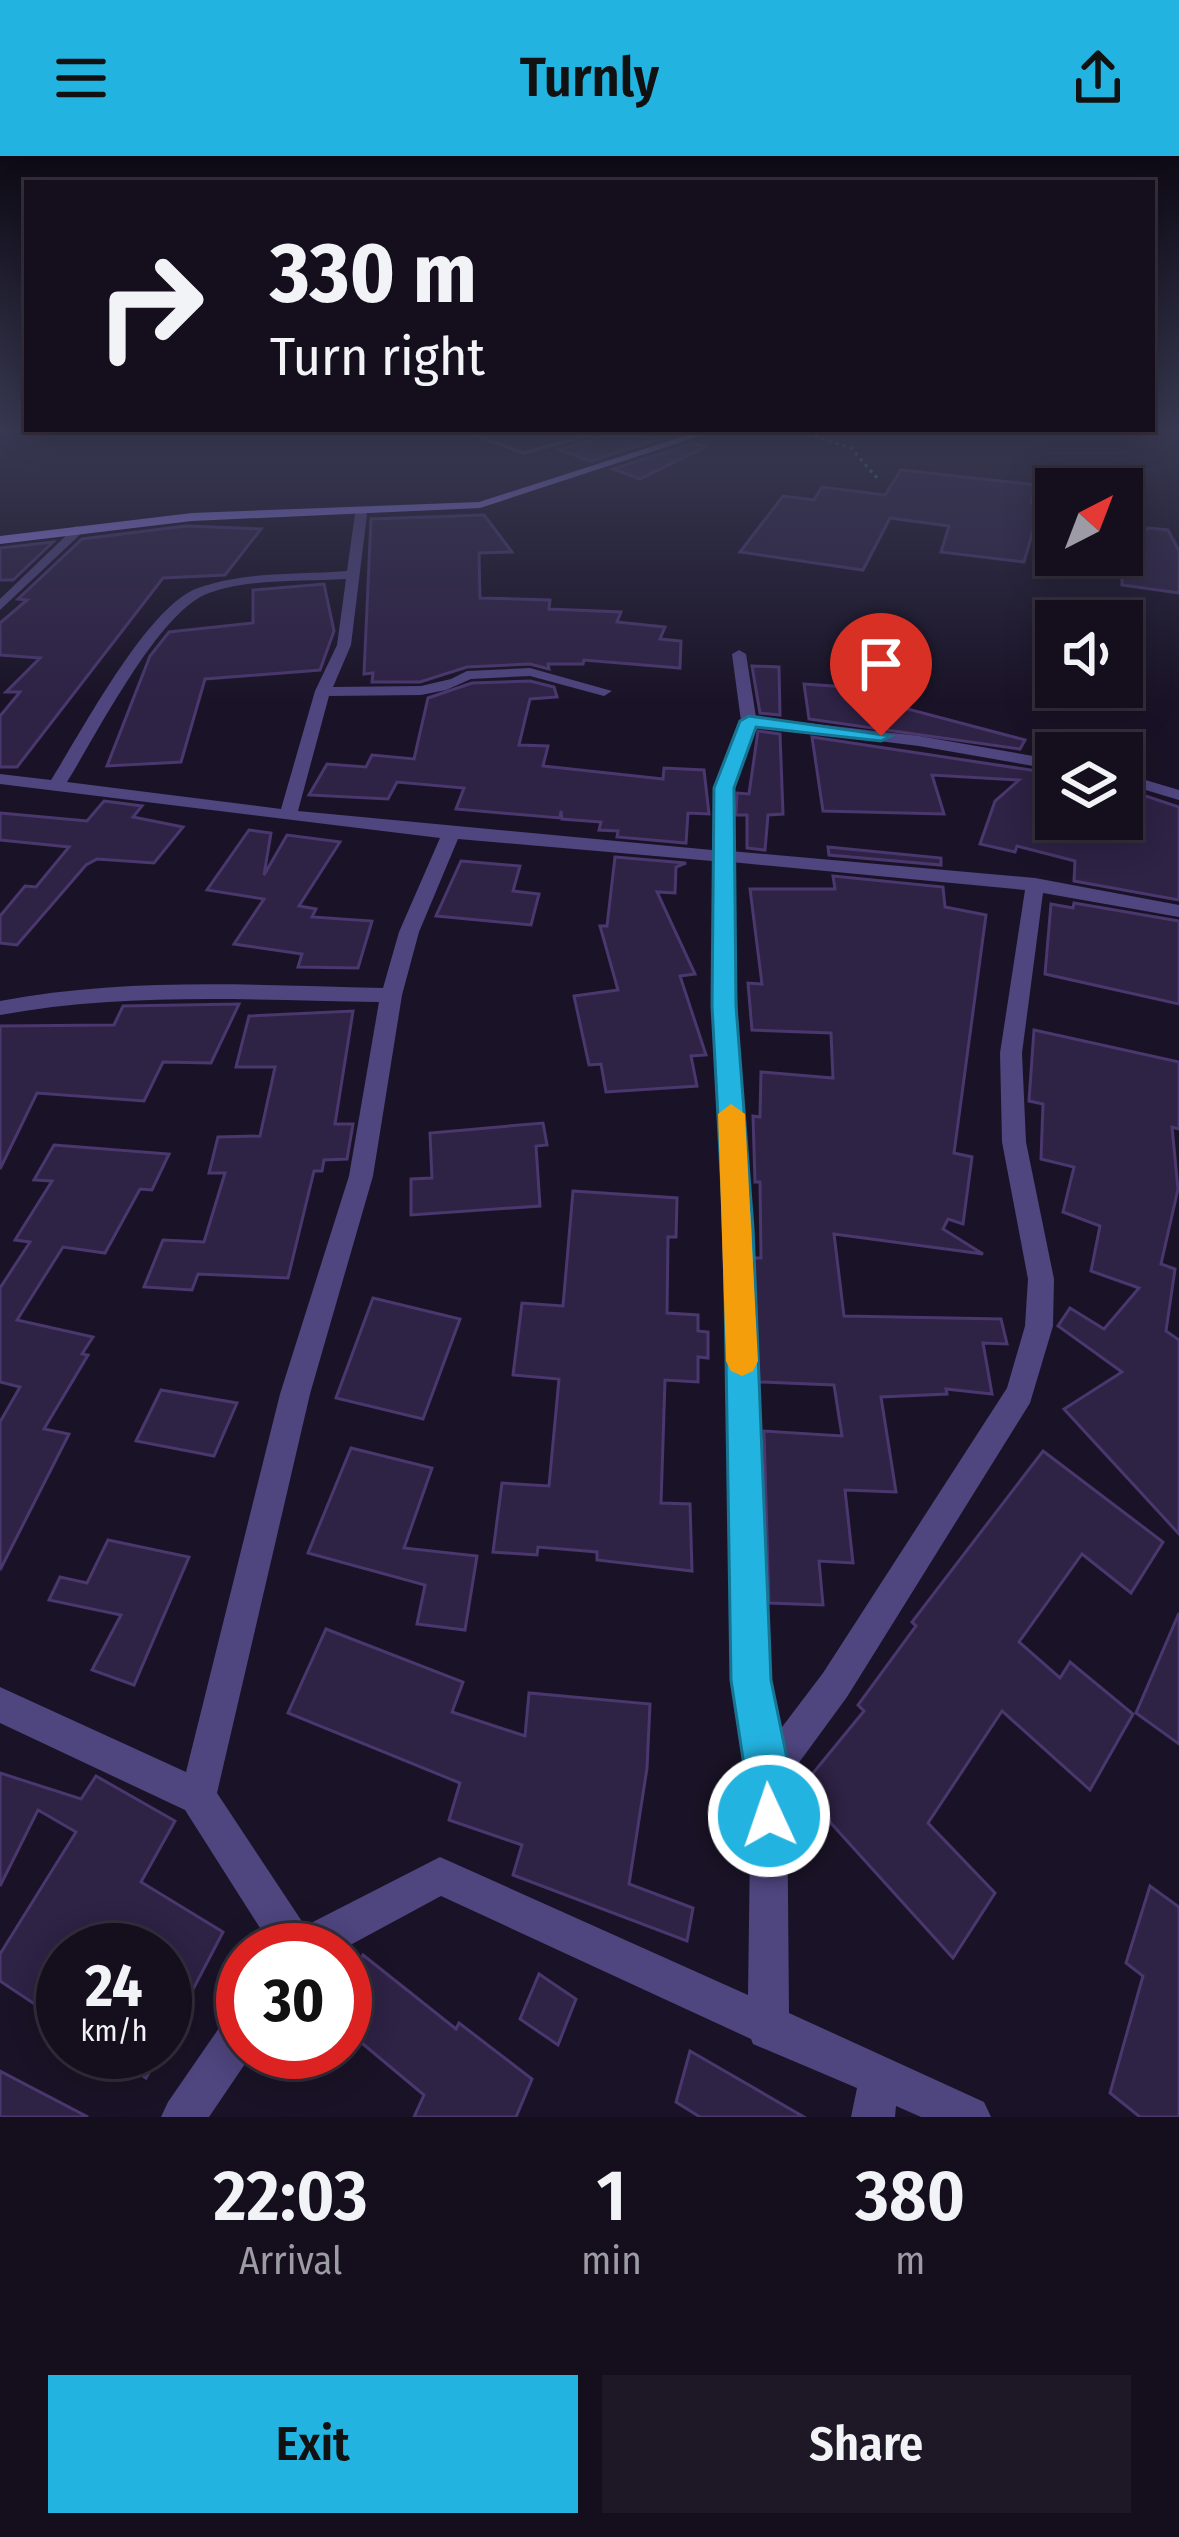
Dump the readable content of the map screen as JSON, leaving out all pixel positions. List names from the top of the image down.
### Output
{
  "north": "top right",
  "page": {
    "header": "Turnly",
    "turn": ["330 m", "Turn right"],
    "speed": "24 km/h",
    "limit": "30",
    "eta": [
      "22:03",
      "Arrival",
      "1",
      "min",
      "380",
      "m"
    ],
    "buttons": ["Exit", "Share"]
  }
}
